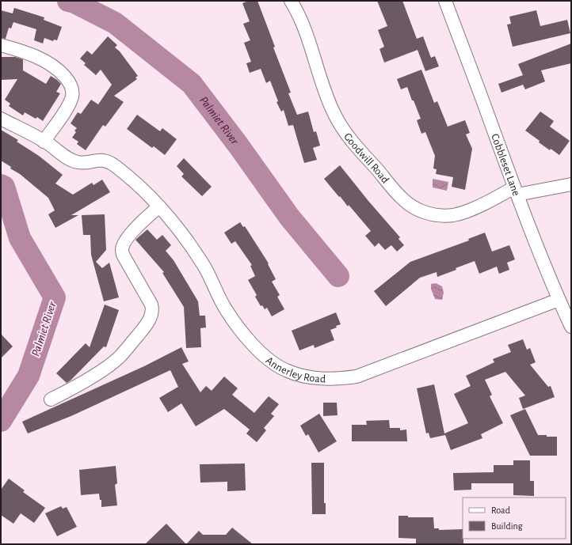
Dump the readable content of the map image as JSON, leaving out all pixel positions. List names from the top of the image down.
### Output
{
  "streets": {
    "street": ["Goodwill Road", "Cobbleset Lane", "Annerley Road"]
  },
  "crossings": [
    ["Goodwill Road", "Cobbleset Lane"],
    ["Cobbleset Lane", "Annerley Road"]
  ],
  "water": ["Palmiet River"],
  "legend": ["Road", "Building"]
}
